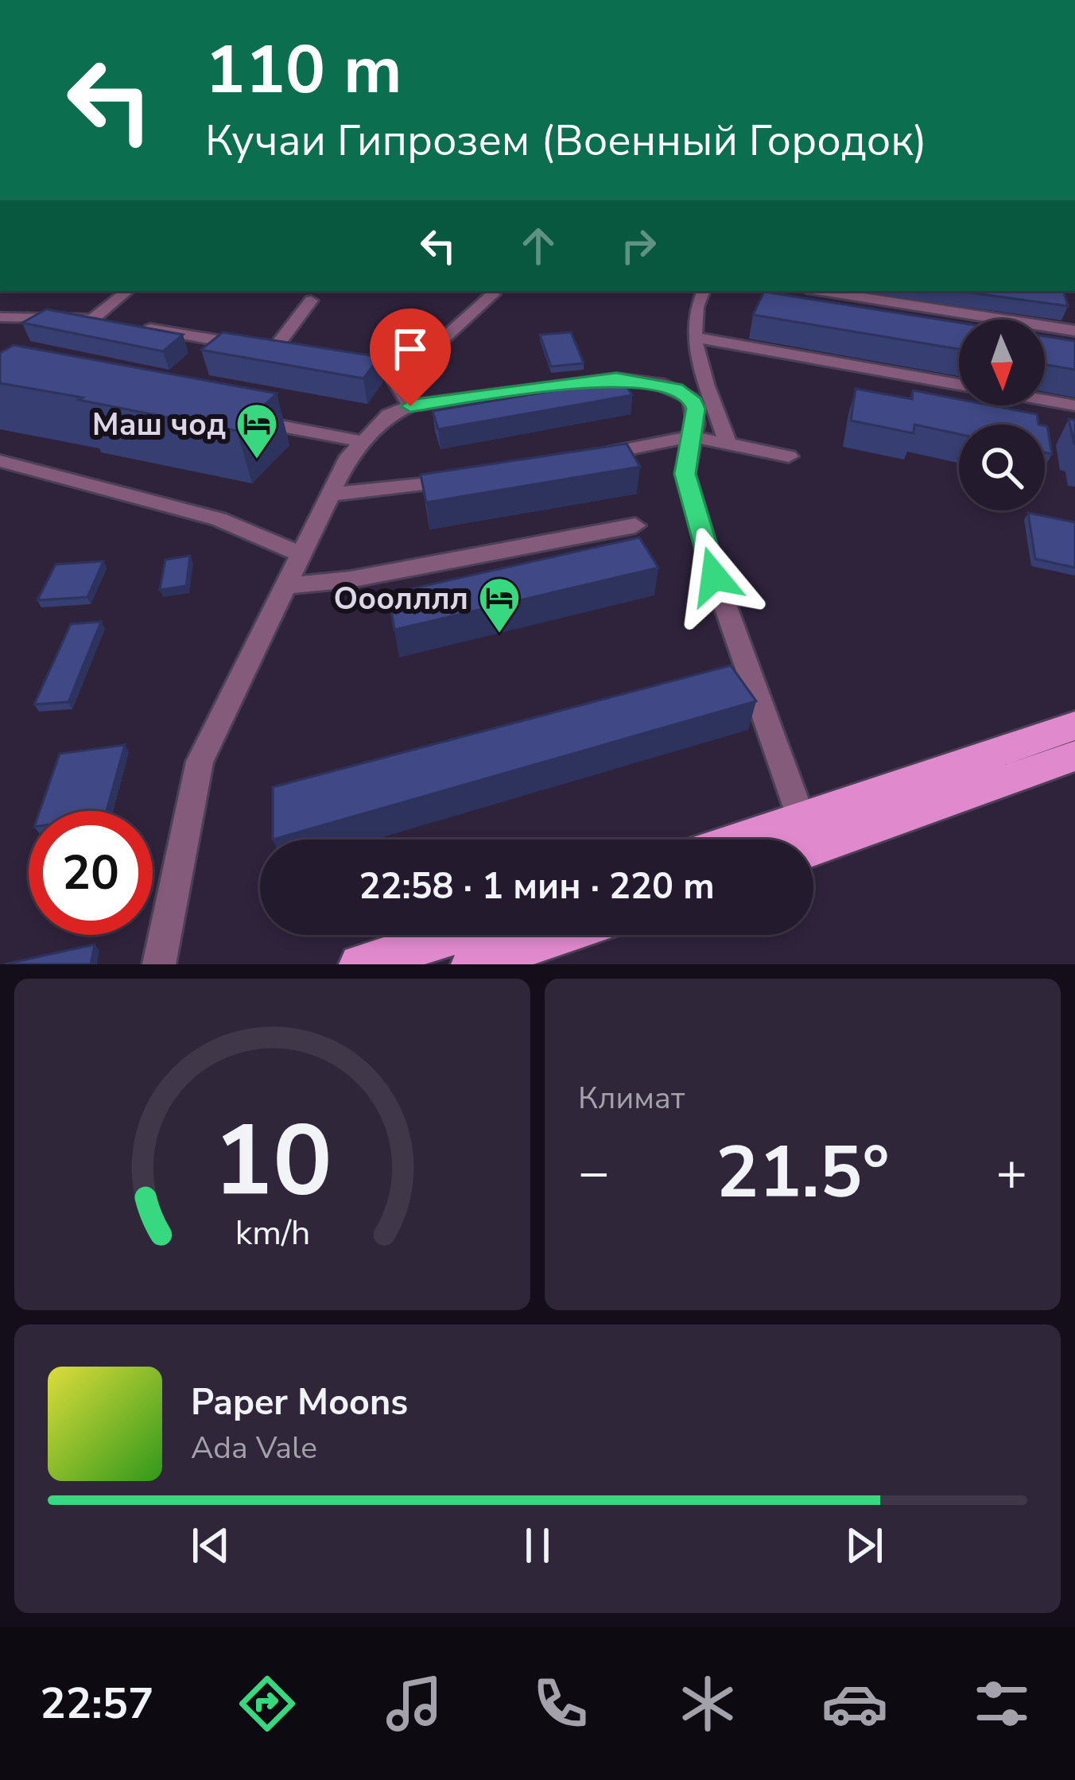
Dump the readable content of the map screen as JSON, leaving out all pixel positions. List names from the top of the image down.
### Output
{
  "places": {
    "hotel": ["Маш чод", "Ооолллл"]
  },
  "north": "bottom",
  "page": {
    "turn": ["110 m", "Кучаи Гипрозем (Военный Городок)"],
    "limit": "20",
    "trip": "22:58 · 1 мин · 220 m",
    "tile": "Климат",
    "heat": ["−", "21.5°", "+"],
    "song": ["Paper Moons", "Ada Vale"],
    "tabs": "22:57",
    "gauge": ["10", "km/h"]
  }
}
